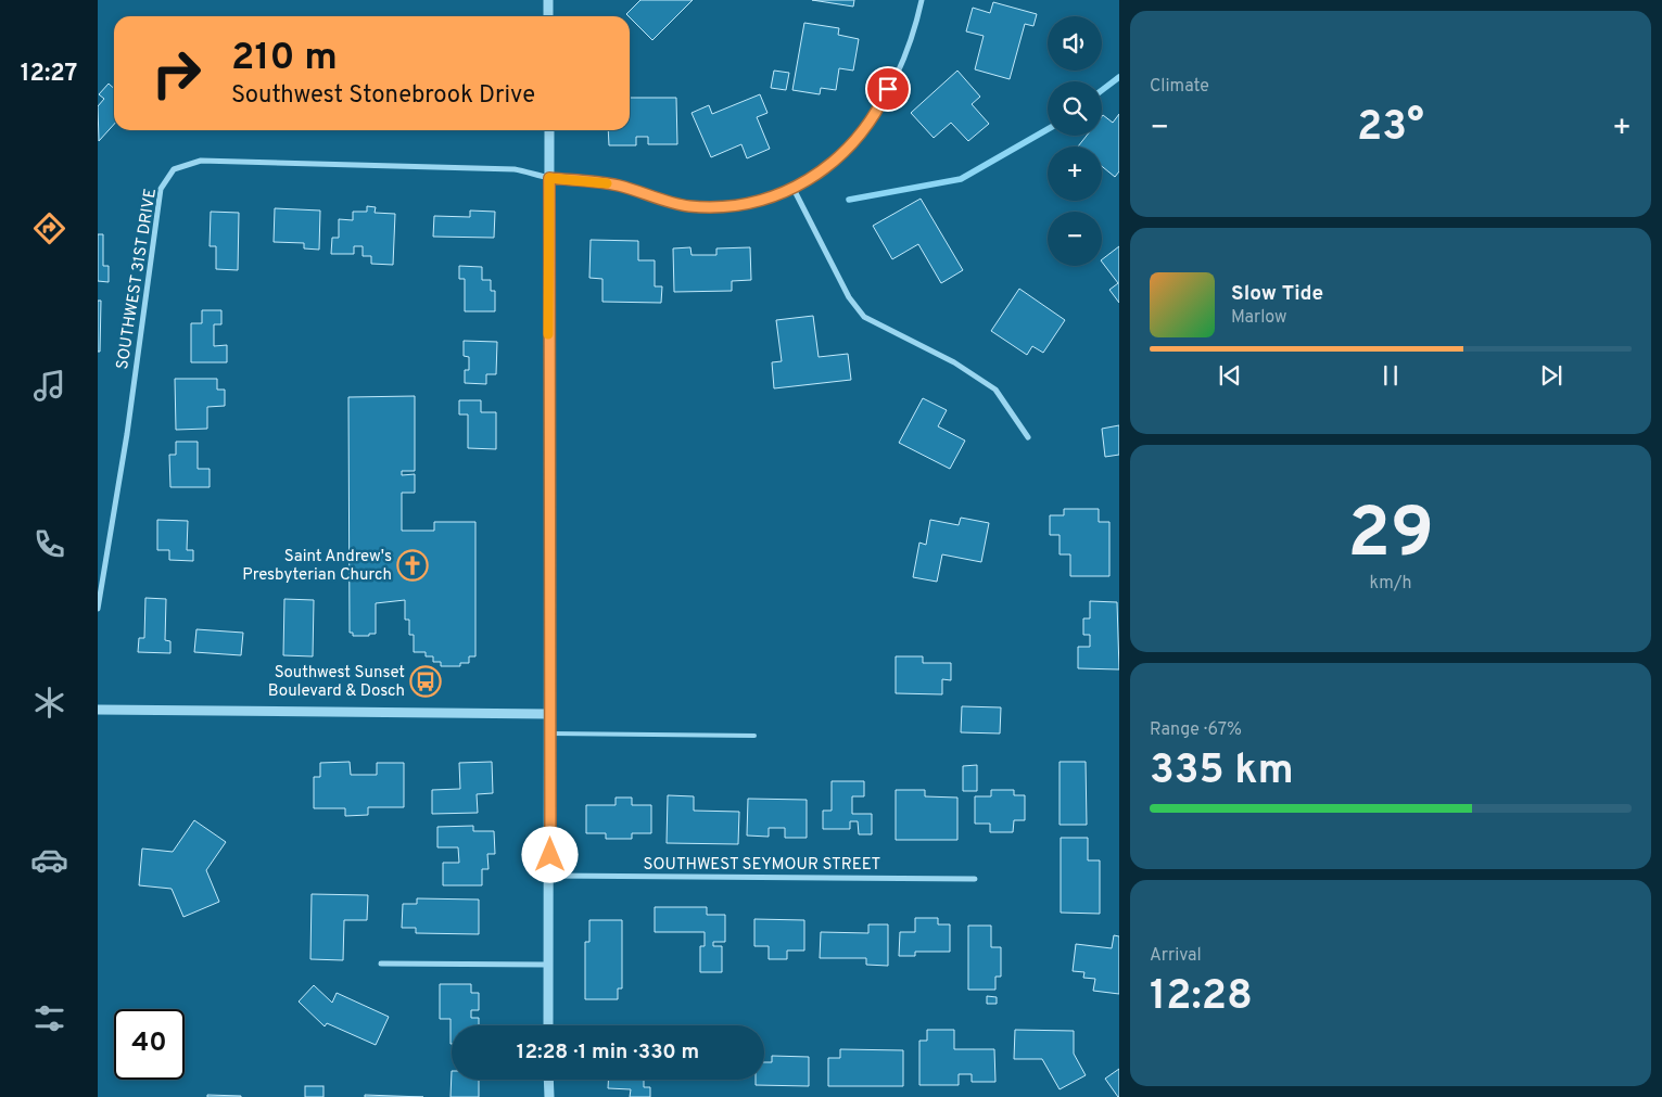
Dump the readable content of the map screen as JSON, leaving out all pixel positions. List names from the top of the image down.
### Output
{
  "streets": {
    "street": ["SOUTHWEST 31ST DRIVE", "SOUTHWEST SEYMOUR STREET"]
  },
  "places": {
    "church": ["Saint Andrew's Presbyterian Church"],
    "bus stop": ["Southwest Sunset Boulevard & Dosch"]
  },
  "page": {
    "tabs": "12:27",
    "tile": [
      "Climate",
      ["29", "km/h"],
      ["Range · 67%", "335 km"],
      ["Arrival", "12:28"]
    ],
    "map_buttons": ["+", "−"],
    "turn": ["210 m", "Southwest Stonebrook Drive"],
    "heat": ["−", "23°", "+"],
    "song": ["Slow Tide", "Marlow"],
    "limit": "40",
    "trip": "12:28 · 1 min · 330 m"
  }
}
